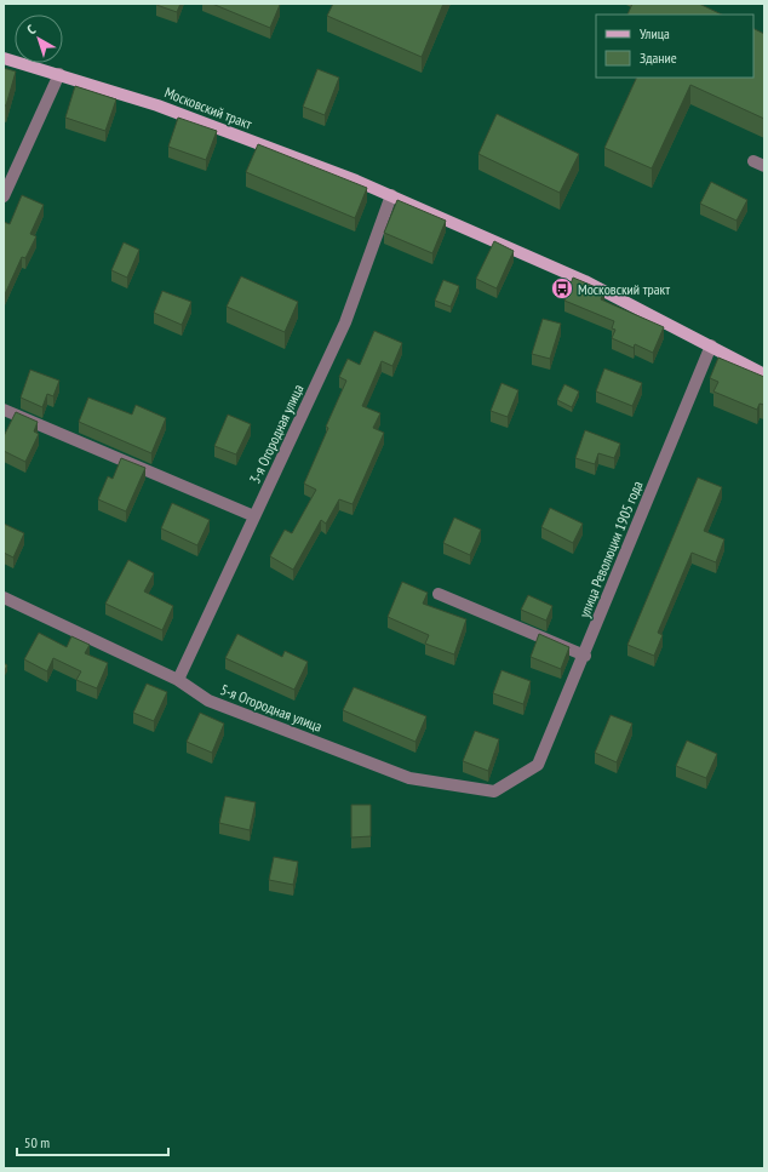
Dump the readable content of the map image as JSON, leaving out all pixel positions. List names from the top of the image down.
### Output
{
  "streets": {
    "main road": ["Московский тракт"],
    "street": ["3-я Огородная улица", "улица Революции 1905 года", "5-я Огородная улица"]
  },
  "crossings": [
    ["Московский тракт", "3-я Огородная улица"],
    ["Московский тракт", "улица Революции 1905 года"],
    ["3-я Огородная улица", "5-я Огородная улица"],
    ["улица Революции 1905 года", "5-я Огородная улица"]
  ],
  "places": {
    "bus stop": ["Московский тракт"]
  },
  "legend": ["Улица", "Здание"],
  "scale_bar": "50 m",
  "north": "top left"
}
